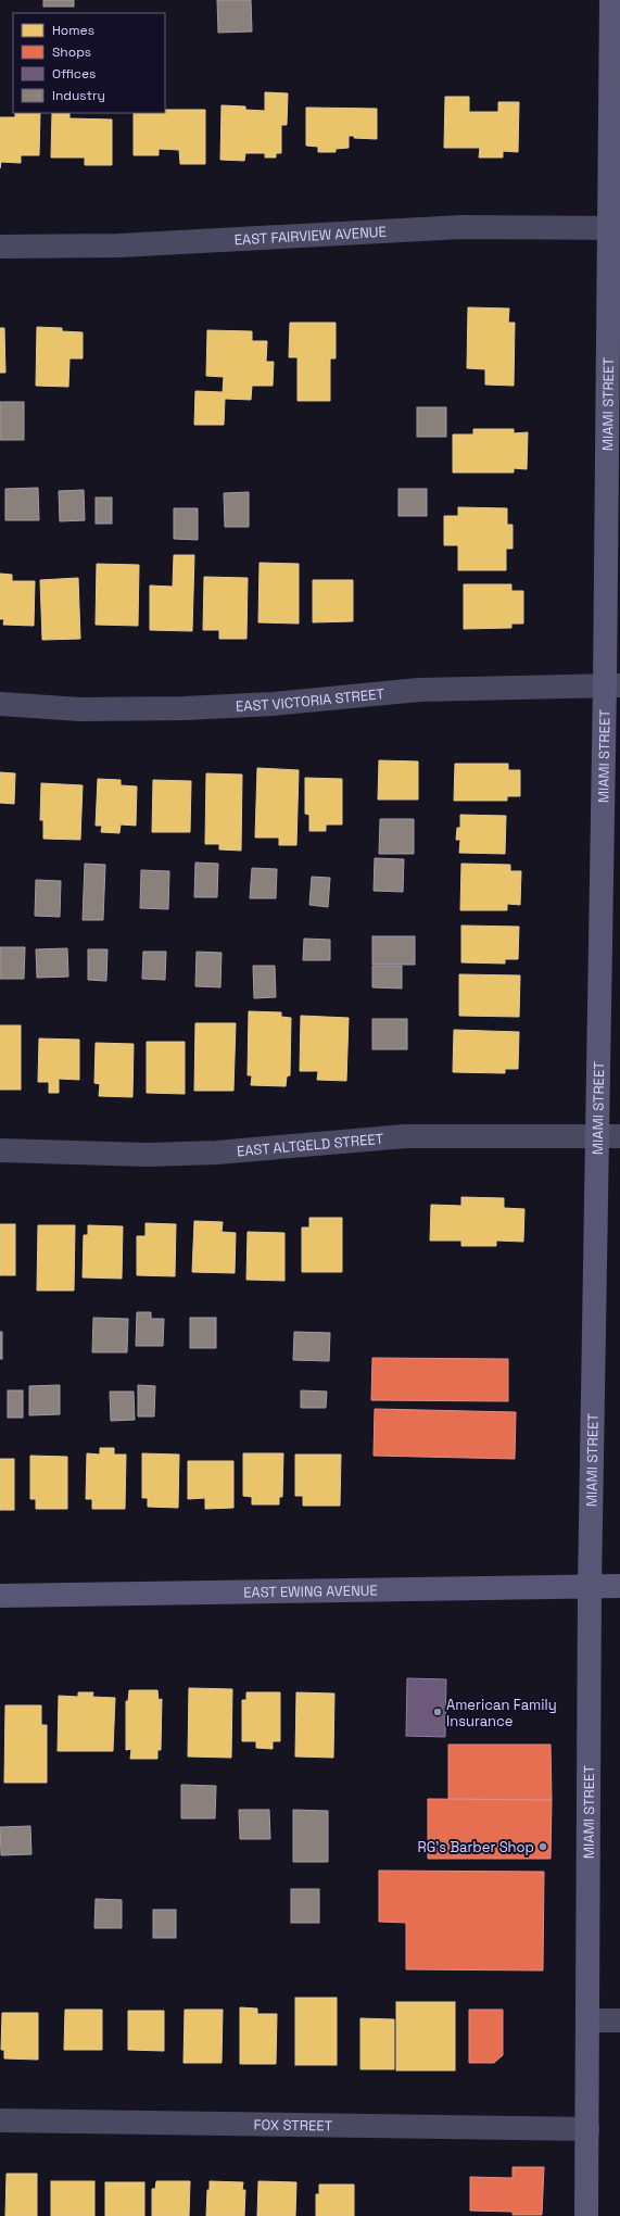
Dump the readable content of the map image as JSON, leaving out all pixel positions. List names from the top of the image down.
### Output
{
  "streets": {
    "street": [
      "EAST FAIRVIEW AVENUE",
      "MIAMI STREET",
      "EAST VICTORIA STREET",
      "EAST ALTGELD STREET",
      "EAST EWING AVENUE",
      "FOX STREET"
    ]
  },
  "crossings": [
    ["EAST FAIRVIEW AVENUE", "MIAMI STREET"],
    ["MIAMI STREET", "EAST VICTORIA STREET"],
    ["MIAMI STREET", "EAST ALTGELD STREET"],
    ["MIAMI STREET", "EAST EWING AVENUE"],
    ["MIAMI STREET", "FOX STREET"]
  ],
  "places": ["American Family Insurance", "RG's Barber Shop"],
  "legend": [
    "Homes",
    "Shops",
    "Offices",
    "Industry"
  ]
}
